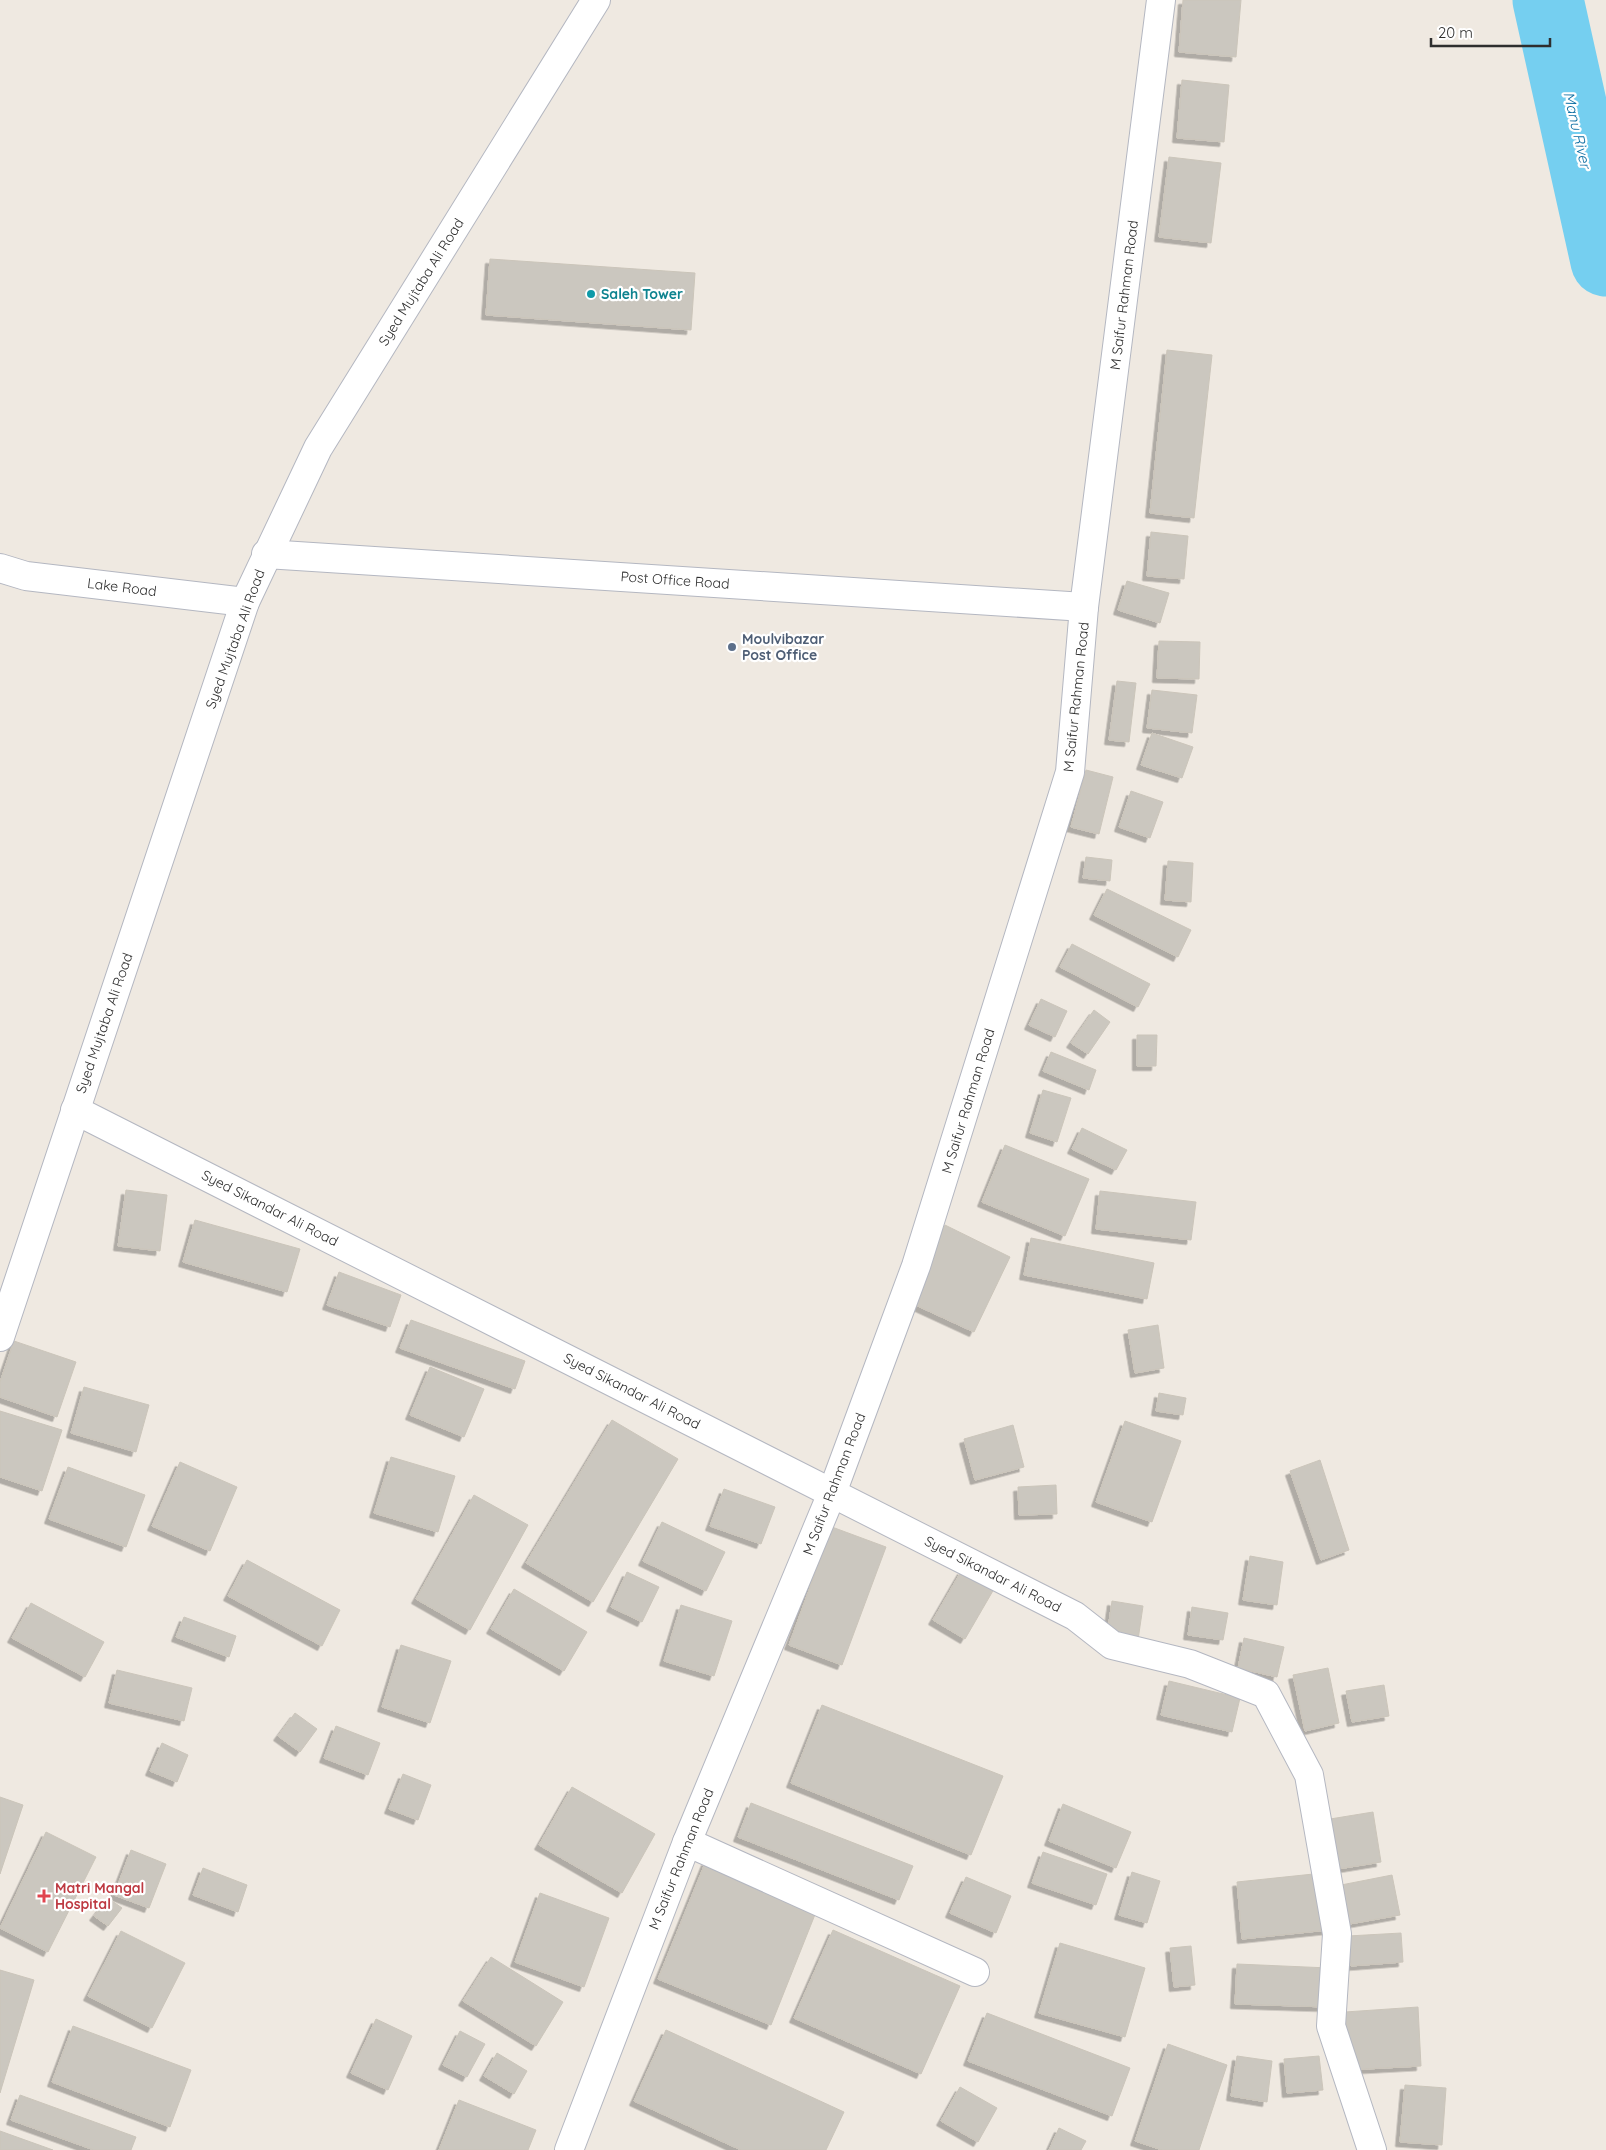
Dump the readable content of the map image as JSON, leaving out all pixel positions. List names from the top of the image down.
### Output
{
  "streets": {
    "street": [
      "Syed Mujtaba Ali Road",
      "M Saifur Rahman Road",
      "Post Office Road",
      "Lake Road",
      "Syed Sikandar Ali Road"
    ]
  },
  "crossings": [
    ["Syed Mujtaba Ali Road", "Post Office Road"],
    ["Syed Mujtaba Ali Road", "Lake Road"],
    ["Syed Mujtaba Ali Road", "Syed Sikandar Ali Road"],
    ["M Saifur Rahman Road", "Post Office Road"],
    ["M Saifur Rahman Road", "Syed Sikandar Ali Road"]
  ],
  "water": ["Manu River"],
  "places": {
    "other": ["Saleh Tower", "Moulvibazar Post Office"],
    "health": ["Matri Mangal Hospital"]
  },
  "scale_bar": "20 m"
}
